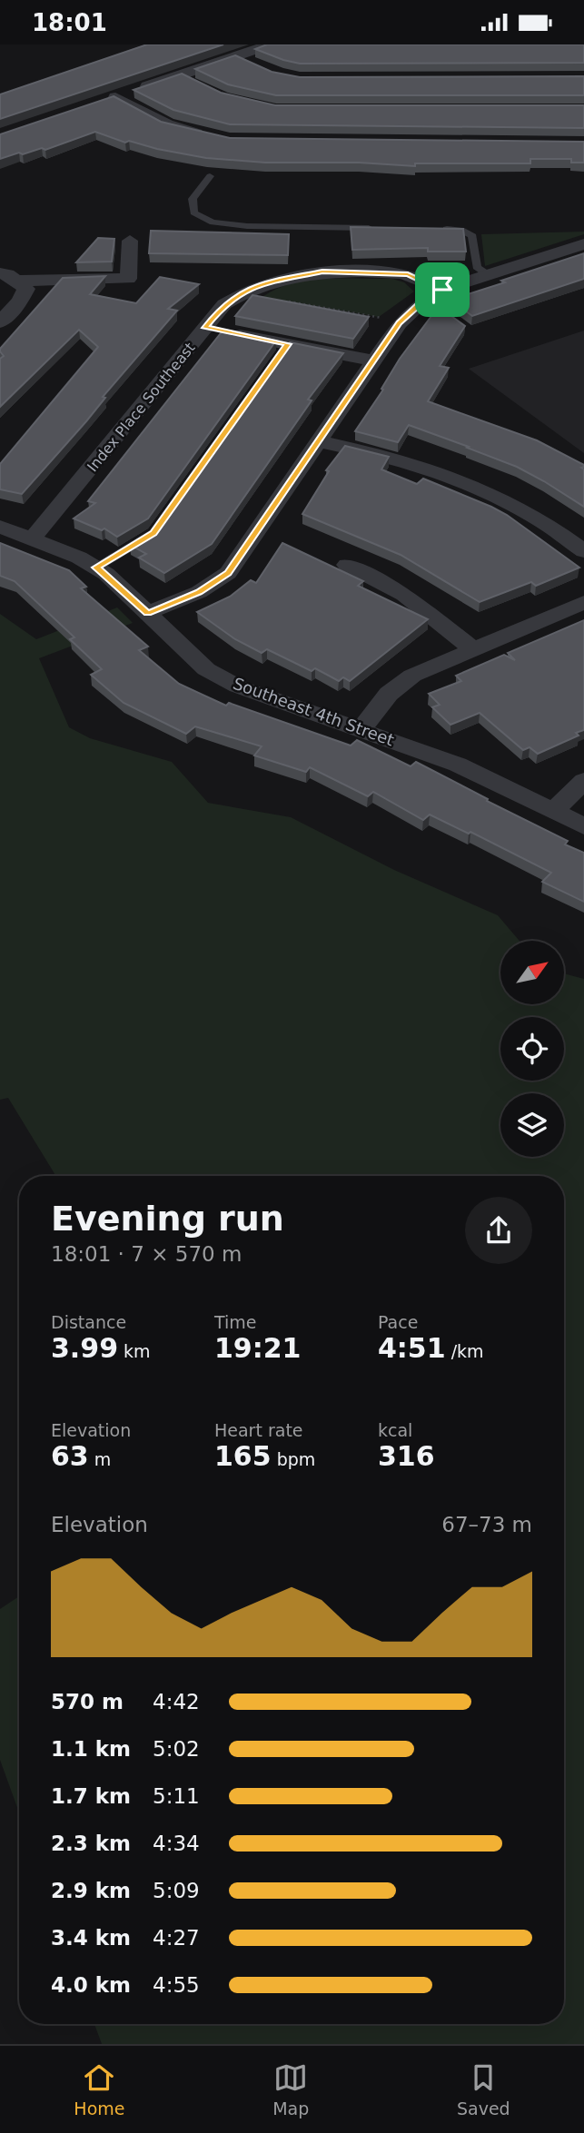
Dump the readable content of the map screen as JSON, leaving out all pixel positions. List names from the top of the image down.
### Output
{
  "streets": {
    "street": ["Index Place Southeast", "Southeast 4th Street"]
  },
  "crossings": [
    ["Index Place Southeast", "Southeast 4th Street"]
  ],
  "north": "top right",
  "page": {
    "status": "18:01",
    "heading": ["Evening run", "18:01 · 7 × 570 m"],
    "stats": [
      ["Distance", "3.99 km"],
      ["Time", "19:21"],
      ["Pace", "4:51 /km"],
      ["Elevation", "63 m"],
      ["Heart rate", "165 bpm"],
      ["kcal", "316"]
    ],
    "chart": ["Elevation", "67–73 m"],
    "list": [
      {
        "name": "570 m",
        "note": "4:42"
      },
      {
        "name": "1.1 km",
        "note": "5:02"
      },
      {
        "name": "1.7 km",
        "note": "5:11"
      },
      {
        "name": "2.3 km",
        "note": "4:34"
      },
      {
        "name": "2.9 km",
        "note": "5:09"
      },
      {
        "name": "3.4 km",
        "note": "4:27"
      },
      {
        "name": "4.0 km",
        "note": "4:55"
      }
    ],
    "tabs": ["Home", "Map", "Saved"]
  }
}
